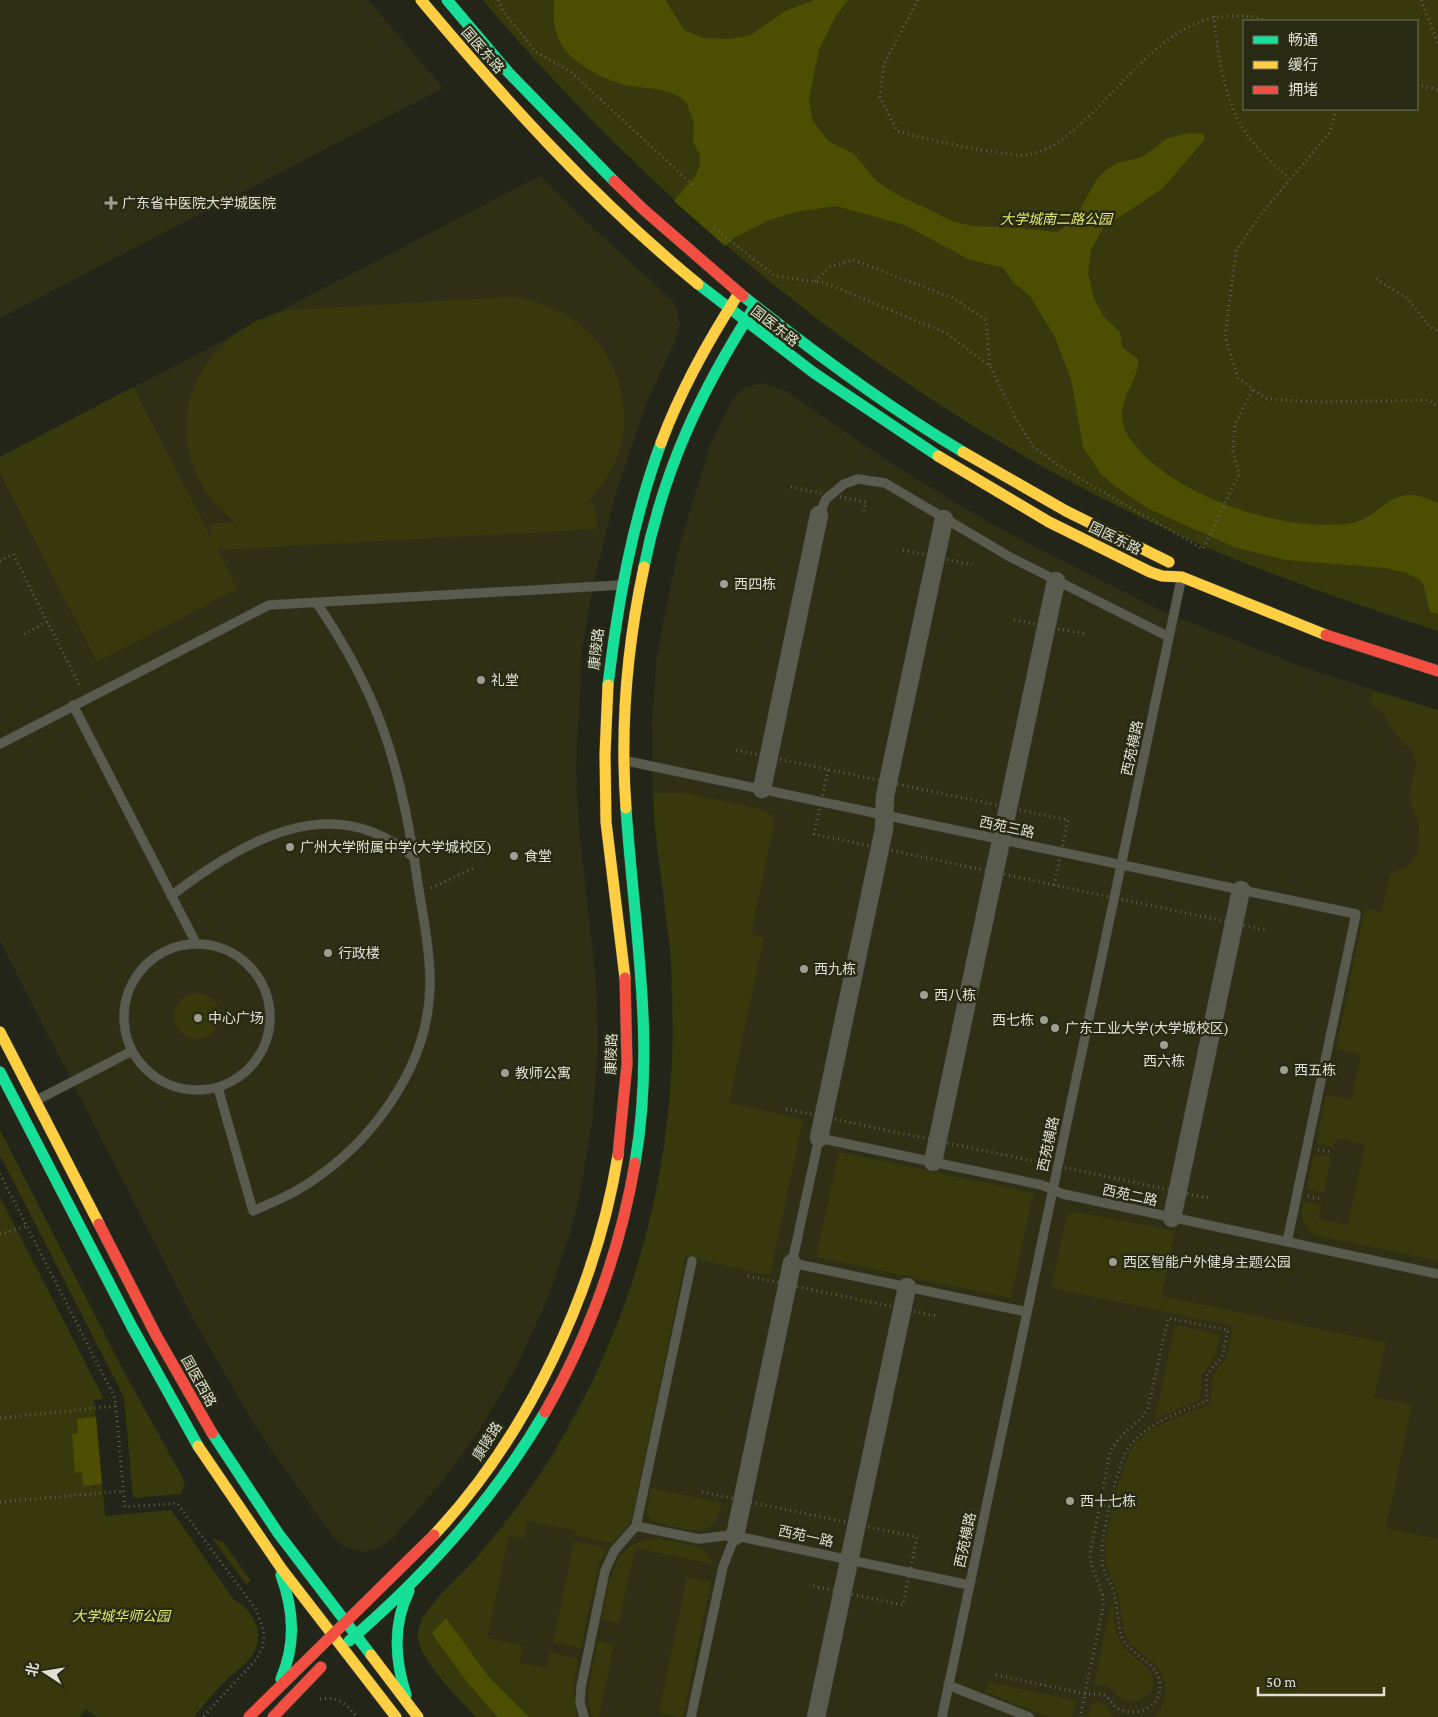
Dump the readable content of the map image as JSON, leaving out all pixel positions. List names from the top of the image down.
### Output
{
  "streets": {
    "main road": ["国医东路", "康陵路", "国医西路"],
    "lane": [
      "西苑横路",
      "西苑三路",
      "西苑二路",
      "西苑一路"
    ]
  },
  "crossings": [
    ["国医东路", "康陵路"],
    ["国医东路", "西苑横路"],
    ["康陵路", "国医西路"],
    ["西苑横路", "西苑三路"],
    ["西苑横路", "西苑二路"],
    ["西苑横路", "西苑一路"],
    ["西苑三路", "西苑二路"]
  ],
  "parks": ["大学城南二路公园", "大学城华师公园"],
  "places": {
    "health": ["广东省中医院大学城医院"],
    "other": [
      "西四栋",
      "礼堂",
      "广州大学附属中学(大学城校区)",
      "食堂",
      "行政楼",
      "西九栋",
      "西八栋",
      "中心广场",
      "西七栋",
      "广东工业大学(大学城校区)",
      "西六栋",
      "西五栋",
      "教师公寓",
      "西区智能户外健身主题公园",
      "西十七栋"
    ]
  },
  "legend": ["畅通", "缓行", "拥堵"],
  "scale_bar": "50 m",
  "north": "left"
}
